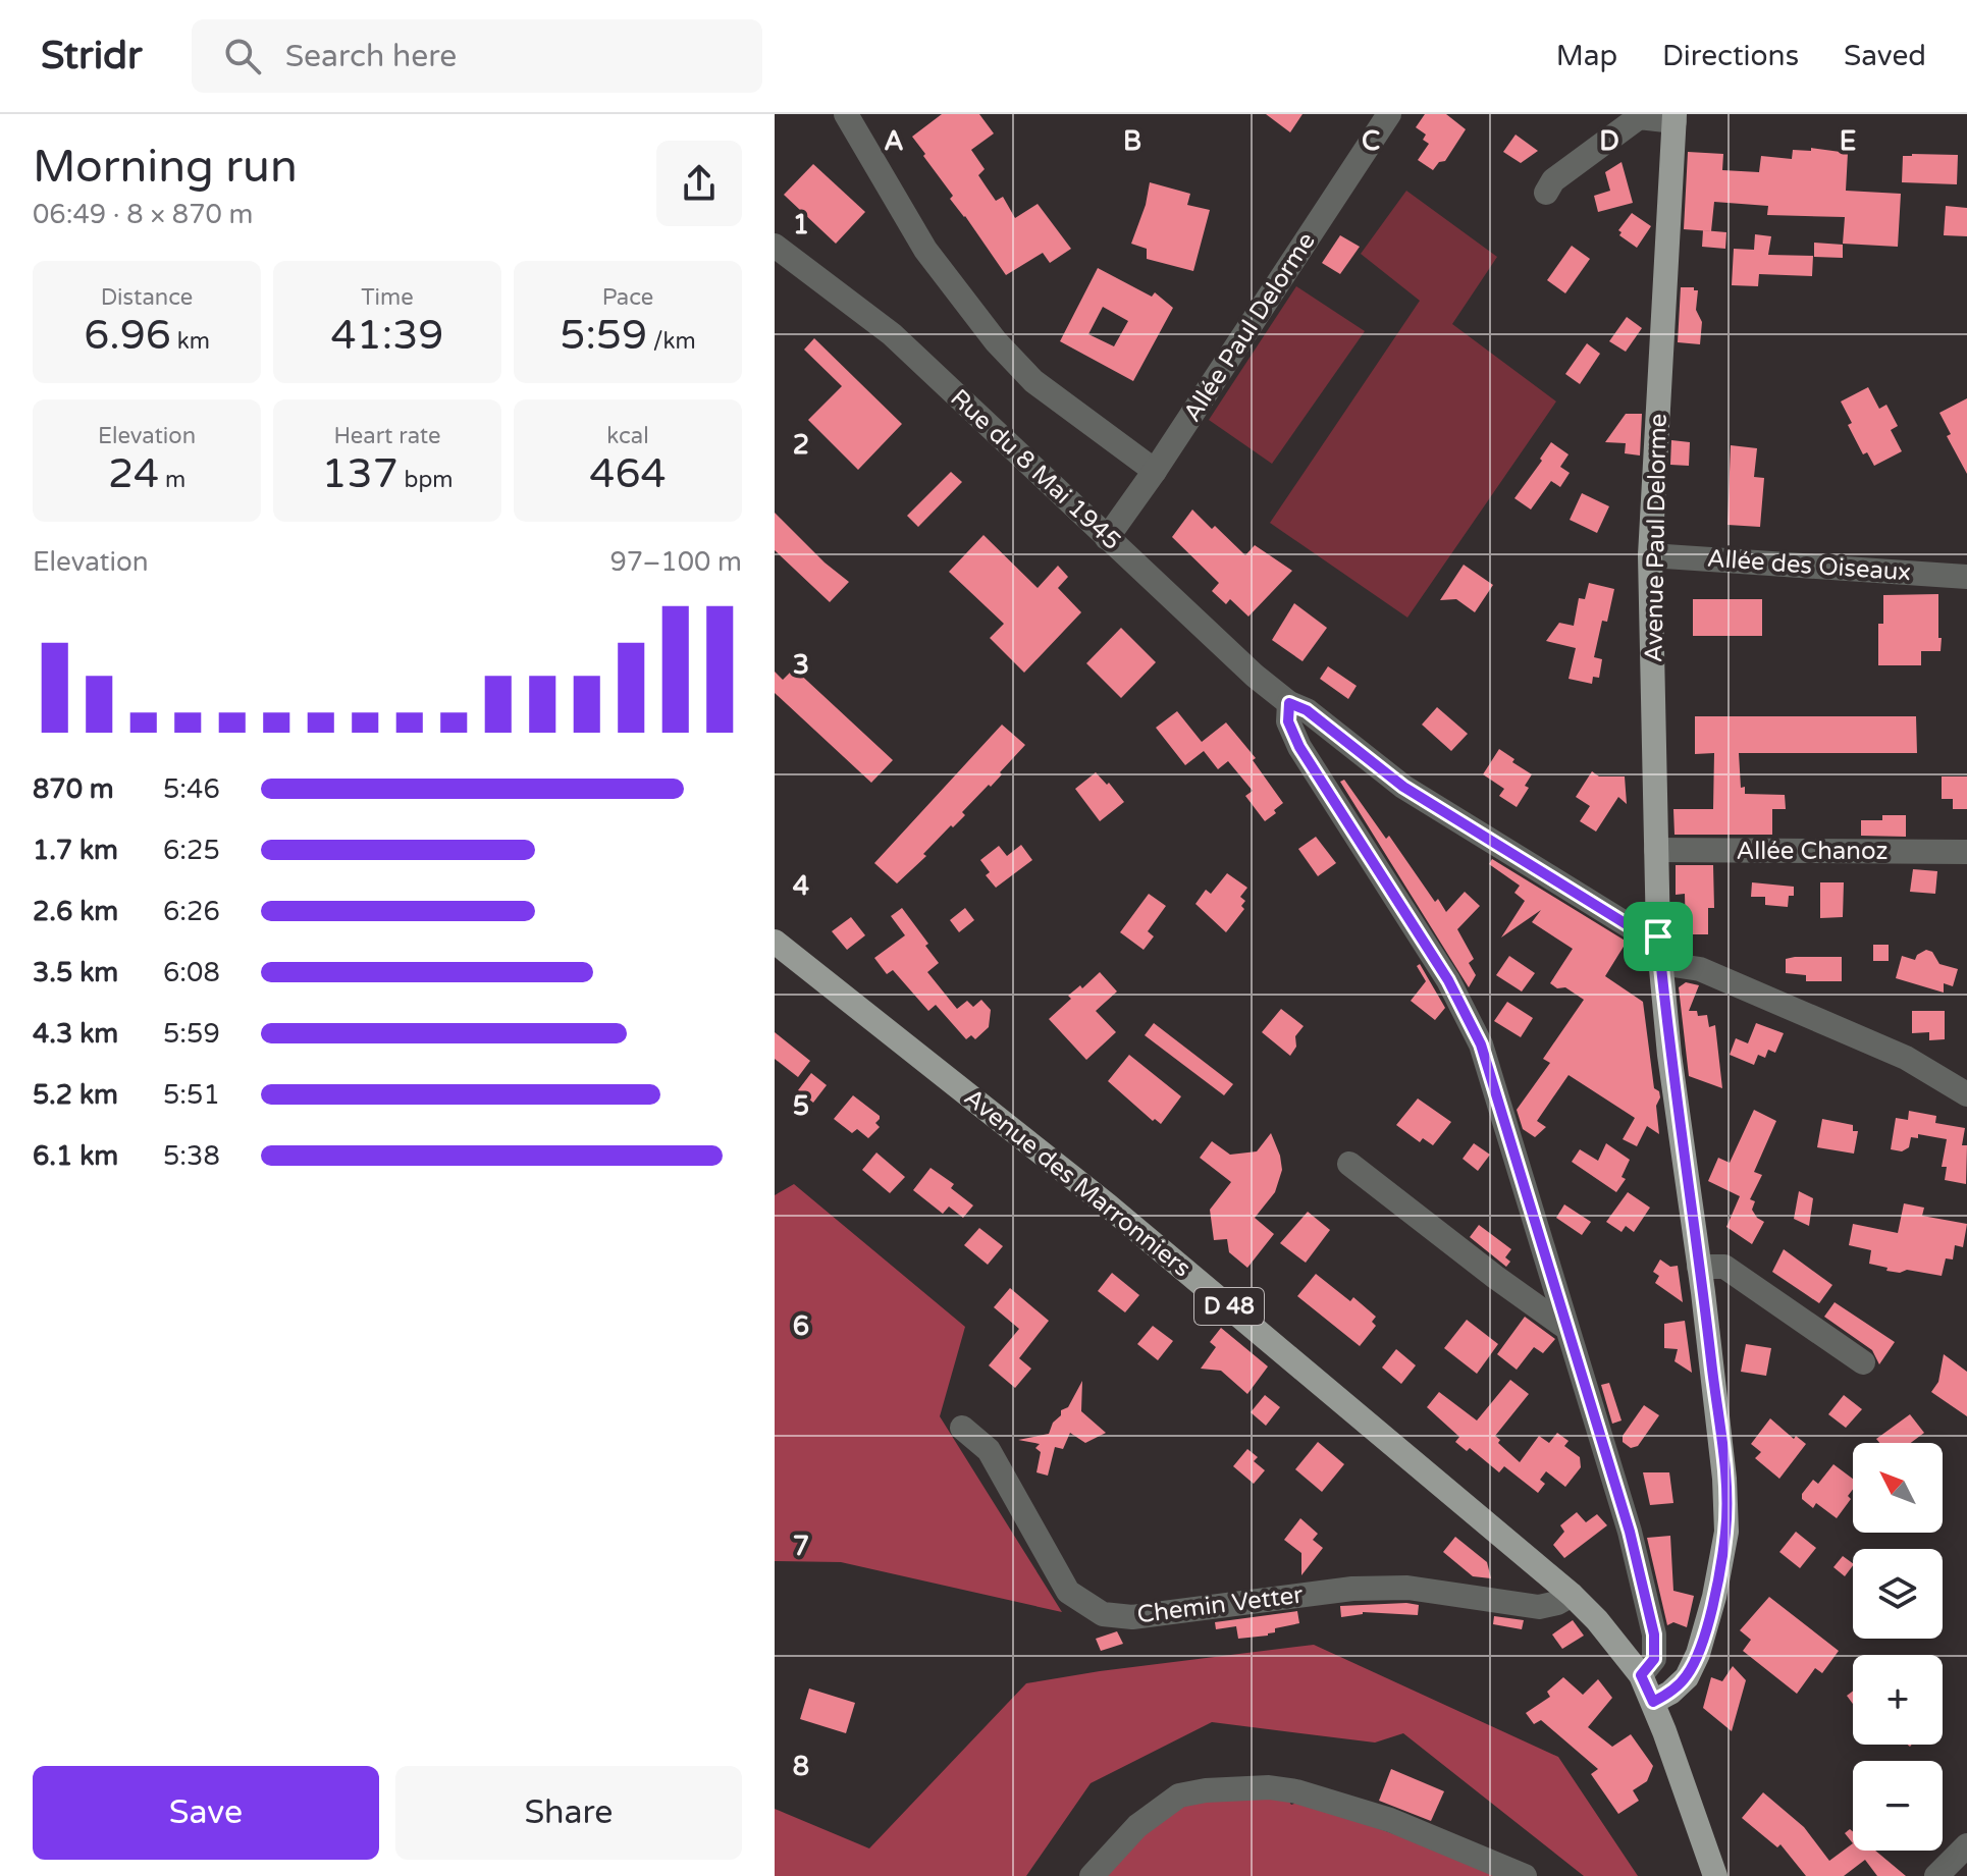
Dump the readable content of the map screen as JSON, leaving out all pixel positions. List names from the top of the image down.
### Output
{
  "streets": {
    "main road": ["Avenue Paul Delorme", "Avenue des Marronniers", "D 48"],
    "street": [
      "Allée Paul Delorme",
      "Rue du 8 Mai 1945",
      "Allée des Oiseaux",
      "Allée Chanoz",
      "Chemin Vetter"
    ]
  },
  "crossings": [
    ["Allée Paul Delorme", "Rue du 8 Mai 1945"],
    ["Rue du 8 Mai 1945", "Avenue Paul Delorme"],
    ["Avenue Paul Delorme", "Allée des Oiseaux"],
    ["Avenue Paul Delorme", "Allée Chanoz"],
    ["Avenue Paul Delorme", "Avenue des Marronniers"],
    ["Avenue des Marronniers", "Chemin Vetter"]
  ],
  "north": "top left",
  "page": {
    "header": "Stridr",
    "search": "Search here",
    "nav": ["Map", "Directions", "Saved"],
    "heading": ["Morning run", "06:49 · 8 × 870 m"],
    "stats": [
      ["Distance", "6.96 km"],
      ["Time", "41:39"],
      ["Pace", "5:59 /km"],
      ["Elevation", "24 m"],
      ["Heart rate", "137 bpm"],
      ["kcal", "464"]
    ],
    "chart": ["Elevation", "97–100 m"],
    "list": [
      {
        "name": "870 m",
        "note": "5:46"
      },
      {
        "name": "1.7 km",
        "note": "6:25"
      },
      {
        "name": "2.6 km",
        "note": "6:26"
      },
      {
        "name": "3.5 km",
        "note": "6:08"
      },
      {
        "name": "4.3 km",
        "note": "5:59"
      },
      {
        "name": "5.2 km",
        "note": "5:51"
      },
      {
        "name": "6.1 km",
        "note": "5:38"
      }
    ],
    "map_buttons": ["+", "−"],
    "buttons": ["Save", "Share"]
  },
  "grid": {
    "columns": [
      "A",
      "B",
      "C",
      "D",
      "E"
    ],
    "rows": [
      "1",
      "2",
      "3",
      "4",
      "5",
      "6",
      "7",
      "8"
    ]
  }
}
